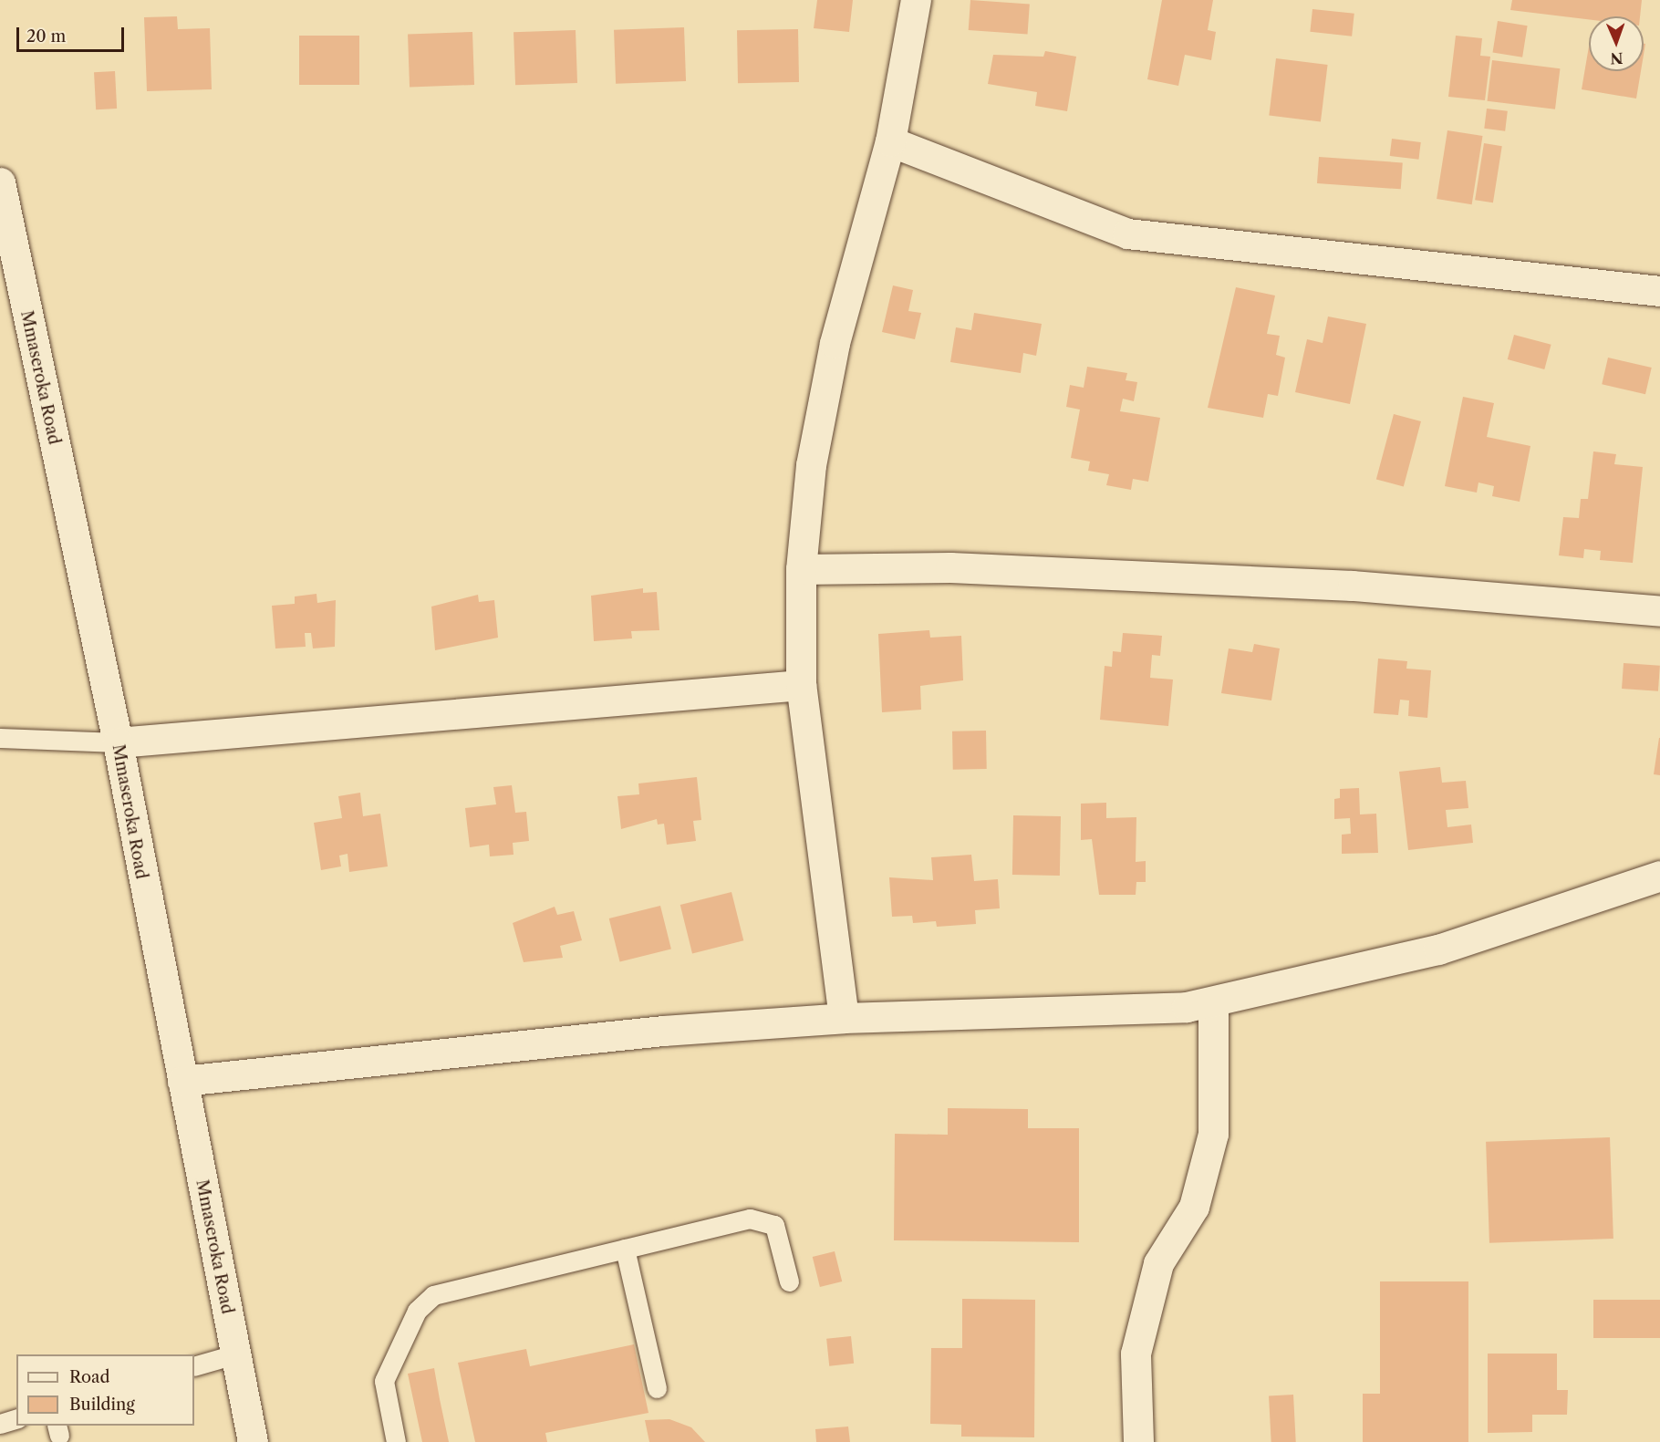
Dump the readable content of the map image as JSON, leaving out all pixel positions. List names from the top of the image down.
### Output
{
  "streets": {
    "street": ["Mmaseroka Road"]
  },
  "legend": ["Road", "Building"],
  "scale_bar": "20 m",
  "north": "bottom"
}
